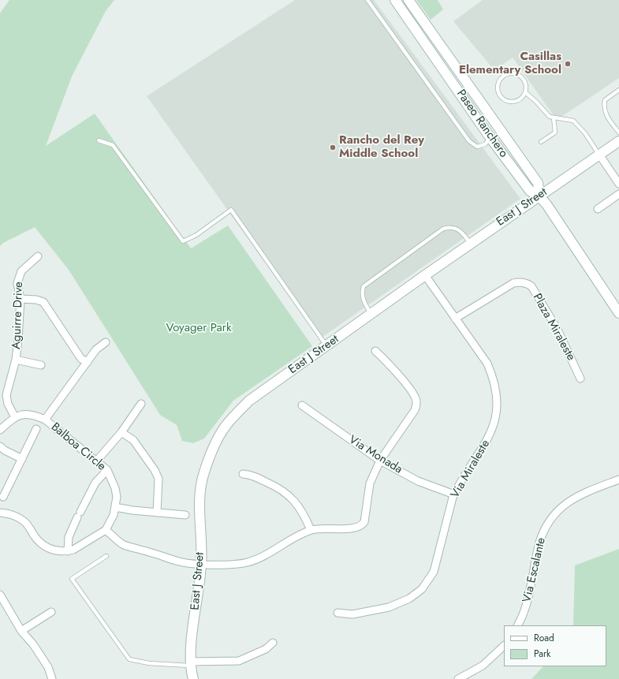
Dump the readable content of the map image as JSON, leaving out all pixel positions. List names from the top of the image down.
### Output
{
  "streets": {
    "street": [
      "Paseo Ranchero",
      "East J Street",
      "Aguirre Drive",
      "Plaza Miraleste",
      "Balboa Circle",
      "Via Monada",
      "Via Miraleste",
      "Via Escalante"
    ]
  },
  "crossings": [
    ["Paseo Ranchero", "East J Street"],
    ["East J Street", "Via Miraleste"],
    ["Aguirre Drive", "Balboa Circle"],
    ["Plaza Miraleste", "Via Miraleste"],
    ["Via Monada", "Via Miraleste"]
  ],
  "parks": ["Voyager Park"],
  "places": ["Casillas Elementary School", "Rancho del Rey Middle School"],
  "legend": ["Road", "Park"]
}
